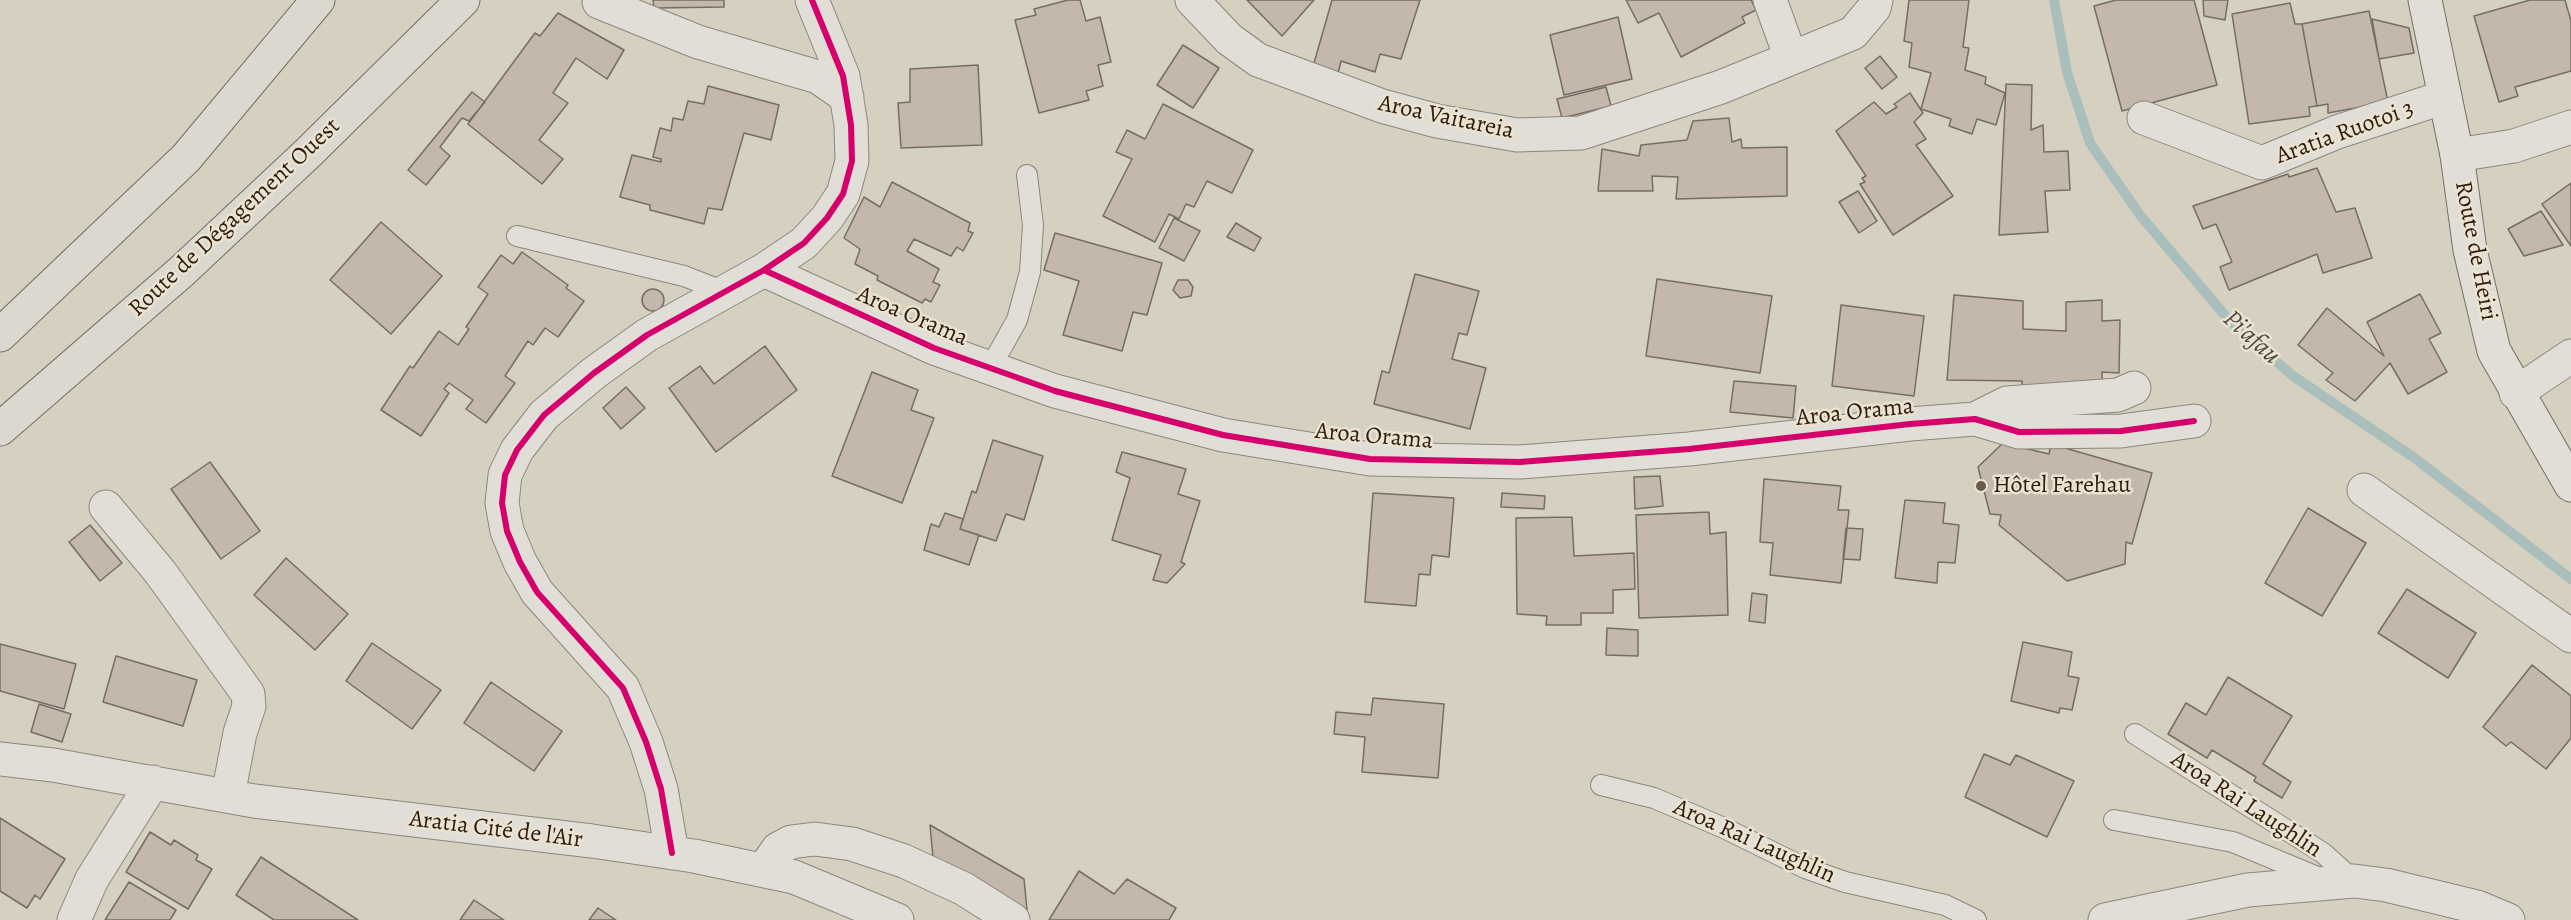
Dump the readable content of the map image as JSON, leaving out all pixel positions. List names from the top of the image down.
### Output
{
  "streets": {
    "highway": ["Route de Dégagement Ouest"],
    "street": [
      "Aroa Vaitareia",
      "Aratia Ruotoi 3",
      "Route de Heiri",
      "Aroa Orama",
      "Aroa Rai Laughlin",
      "Aratia Cité de l'Air"
    ]
  },
  "crossings": [
    ["Aratia Ruotoi 3", "Route de Heiri"]
  ],
  "water": ["Pi'afau"],
  "places": ["Hôtel Farehau"]
}
